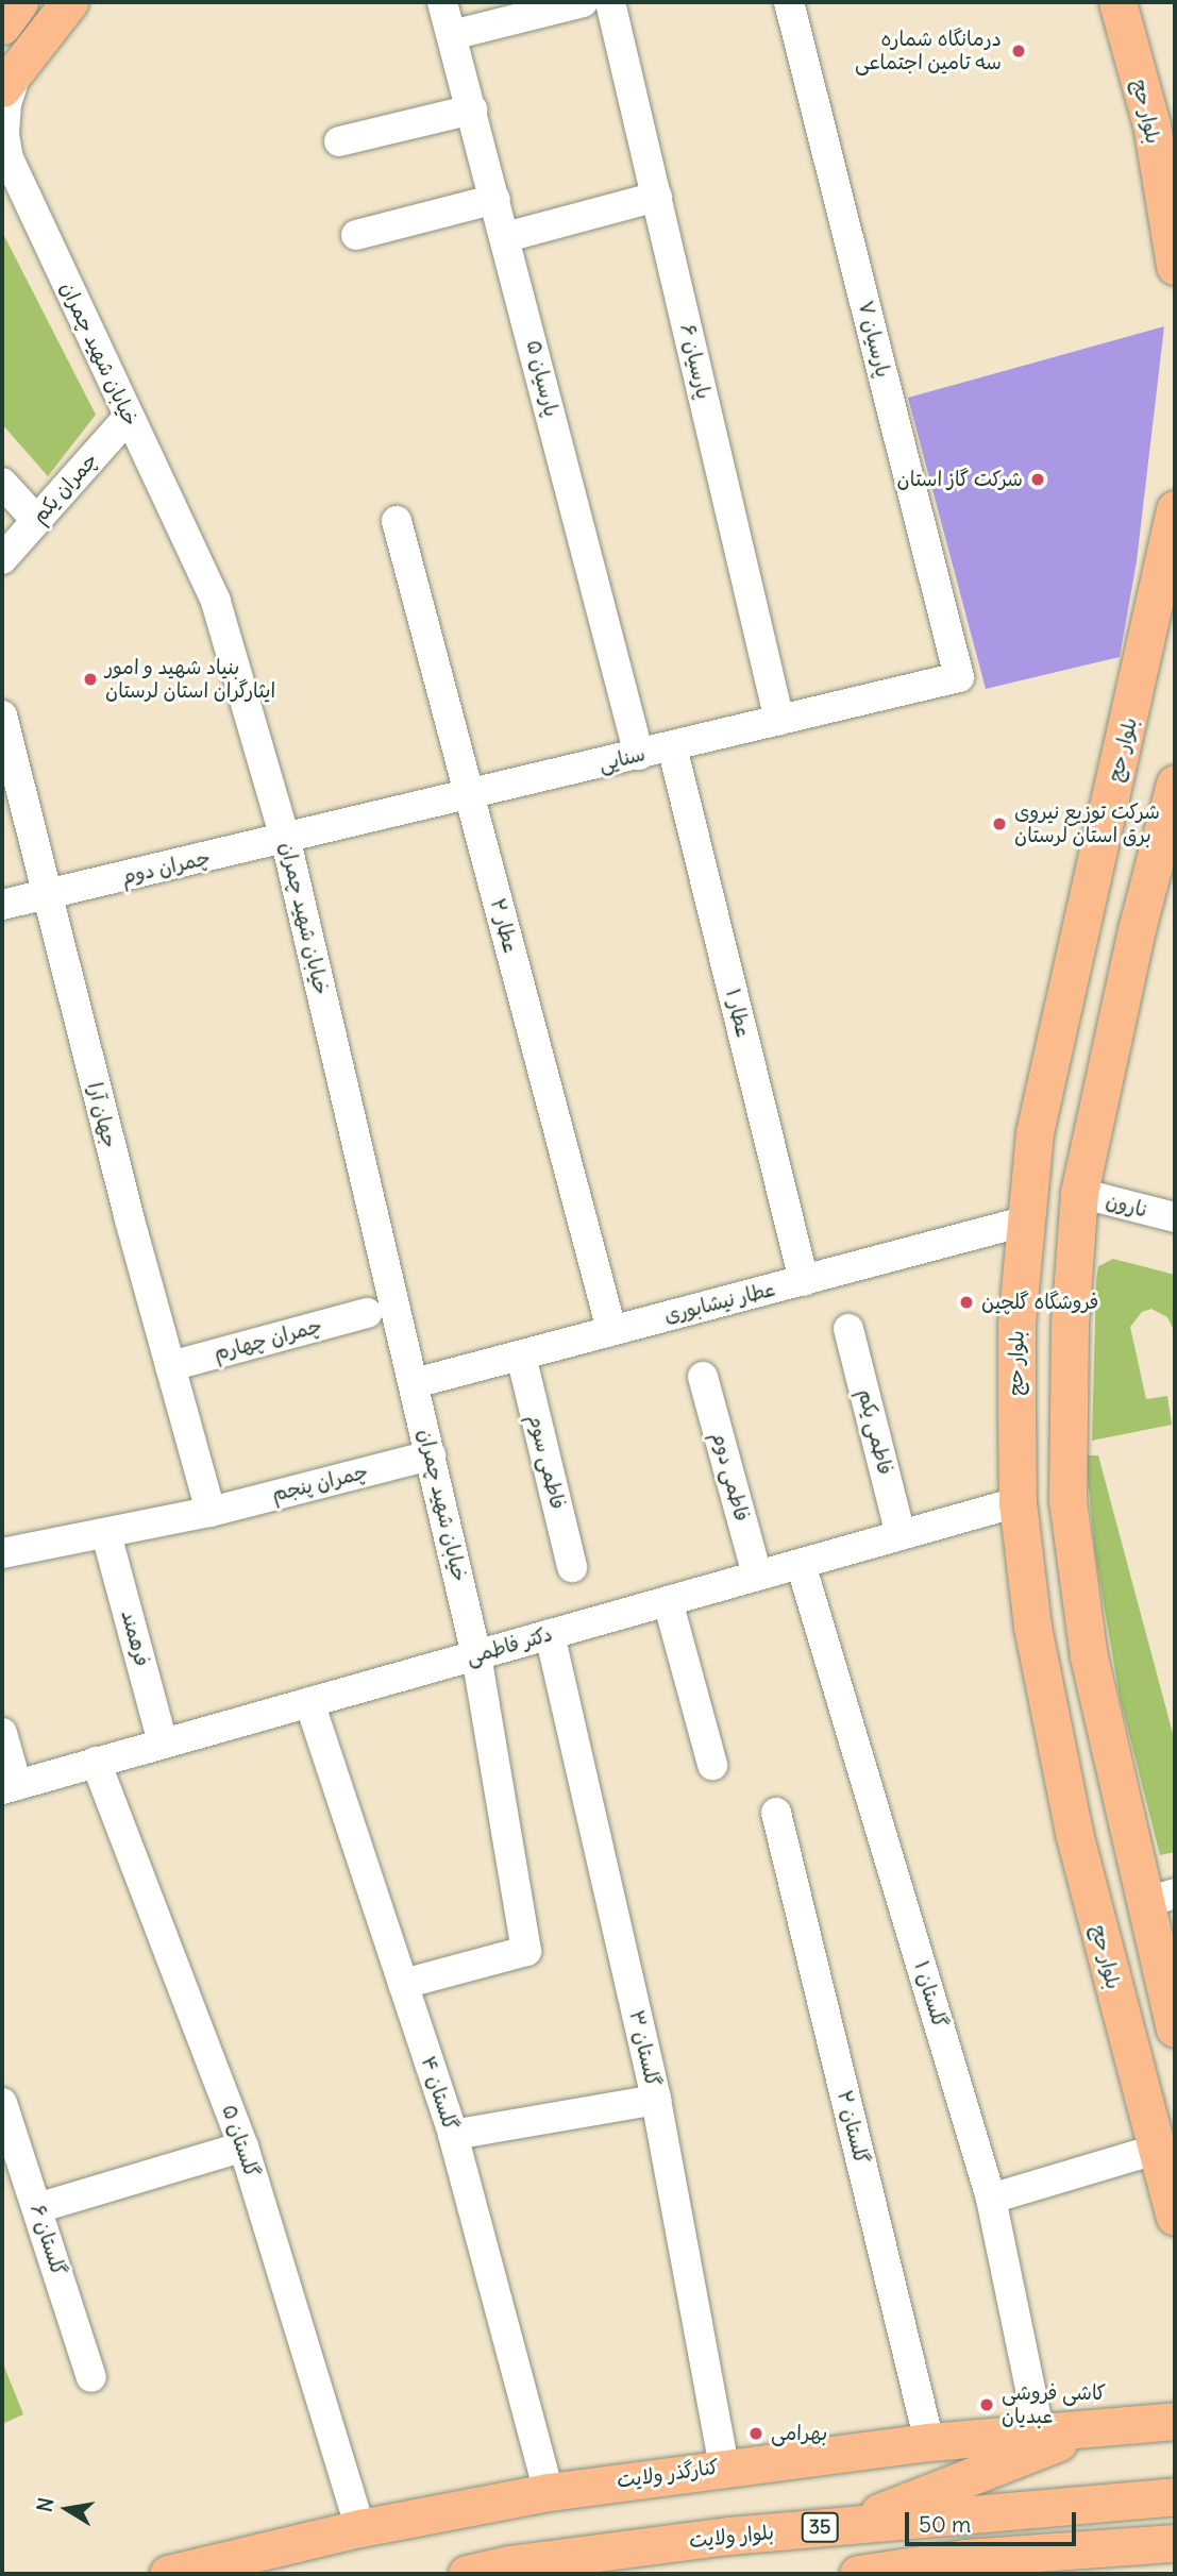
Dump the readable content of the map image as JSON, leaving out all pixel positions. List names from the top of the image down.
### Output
{
  "streets": {
    "main road": [
      "بلوار حج",
      "کنارگذر ولایت",
      "35",
      "بلوار ولایت"
    ],
    "street": [
      "پارسیان ۷",
      "خیابان شهید چمران",
      "پارسیان ۶",
      "پارسیان ۵",
      "چمران یکم",
      "سنایی",
      "چمران دوم",
      "عطار ۲",
      "عطار ۱",
      "جهان آرا",
      "نارون",
      "عطار نیشابوری",
      "چمران چهارم",
      "فاطمی یکم",
      "فاطمی سوم",
      "فاطمی دوم",
      "چمران پنجم",
      "فرهمند",
      "دکتر فاطمی",
      "گلستان ۱",
      "گلستان ۳",
      "گلستان ۴",
      "گلستان ۲",
      "گلستان ۵",
      "گلستان ۶"
    ]
  },
  "crossings": [
    ["بلوار حج", "عطار نیشابوری"],
    ["بلوار حج", "دکتر فاطمی"],
    ["پارسیان ۷", "سنایی"],
    ["خیابان شهید چمران", "چمران یکم"],
    ["خیابان شهید چمران", "سنایی"],
    ["خیابان شهید چمران", "چمران دوم"],
    ["خیابان شهید چمران", "عطار نیشابوری"],
    ["خیابان شهید چمران", "چمران پنجم"],
    ["خیابان شهید چمران", "دکتر فاطمی"],
    ["خیابان شهید چمران", "گلستان ۴"],
    ["پارسیان ۶", "سنایی"],
    ["پارسیان ۵", "سنایی"],
    ["سنایی", "چمران دوم"],
    ["سنایی", "عطار ۲"],
    ["سنایی", "عطار ۱"],
    ["چمران دوم", "جهان آرا"],
    ["عطار ۲", "عطار نیشابوری"],
    ["عطار ۱", "عطار نیشابوری"],
    ["جهان آرا", "چمران چهارم"],
    ["جهان آرا", "چمران پنجم"],
    ["عطار نیشابوری", "فاطمی سوم"],
    ["فاطمی یکم", "دکتر فاطمی"],
    ["فاطمی دوم", "دکتر فاطمی"],
    ["چمران پنجم", "فرهمند"],
    ["فرهمند", "دکتر فاطمی"],
    ["دکتر فاطمی", "گلستان ۱"],
    ["دکتر فاطمی", "گلستان ۳"],
    ["دکتر فاطمی", "گلستان ۴"],
    ["دکتر فاطمی", "گلستان ۵"],
    ["گلستان ۱", "کنارگذر ولایت"],
    ["گلستان ۳", "کنارگذر ولایت"],
    ["گلستان ۴", "کنارگذر ولایت"],
    ["گلستان ۲", "کنارگذر ولایت"],
    ["گلستان ۵", "کنارگذر ولایت"]
  ],
  "places": [
    "درمانگاه شماره سه تامین اجتماعی",
    "شرکت گاز استان",
    "بنیاد شهید و امور ایثارگران استان لرستان",
    "شرکت توزیع نیروی برق استان لرستان",
    "فروشگاه گلچین",
    "کاشی فروشی عبدیان",
    "بهرامی"
  ],
  "scale_bar": "50 m",
  "north": "left"
}
